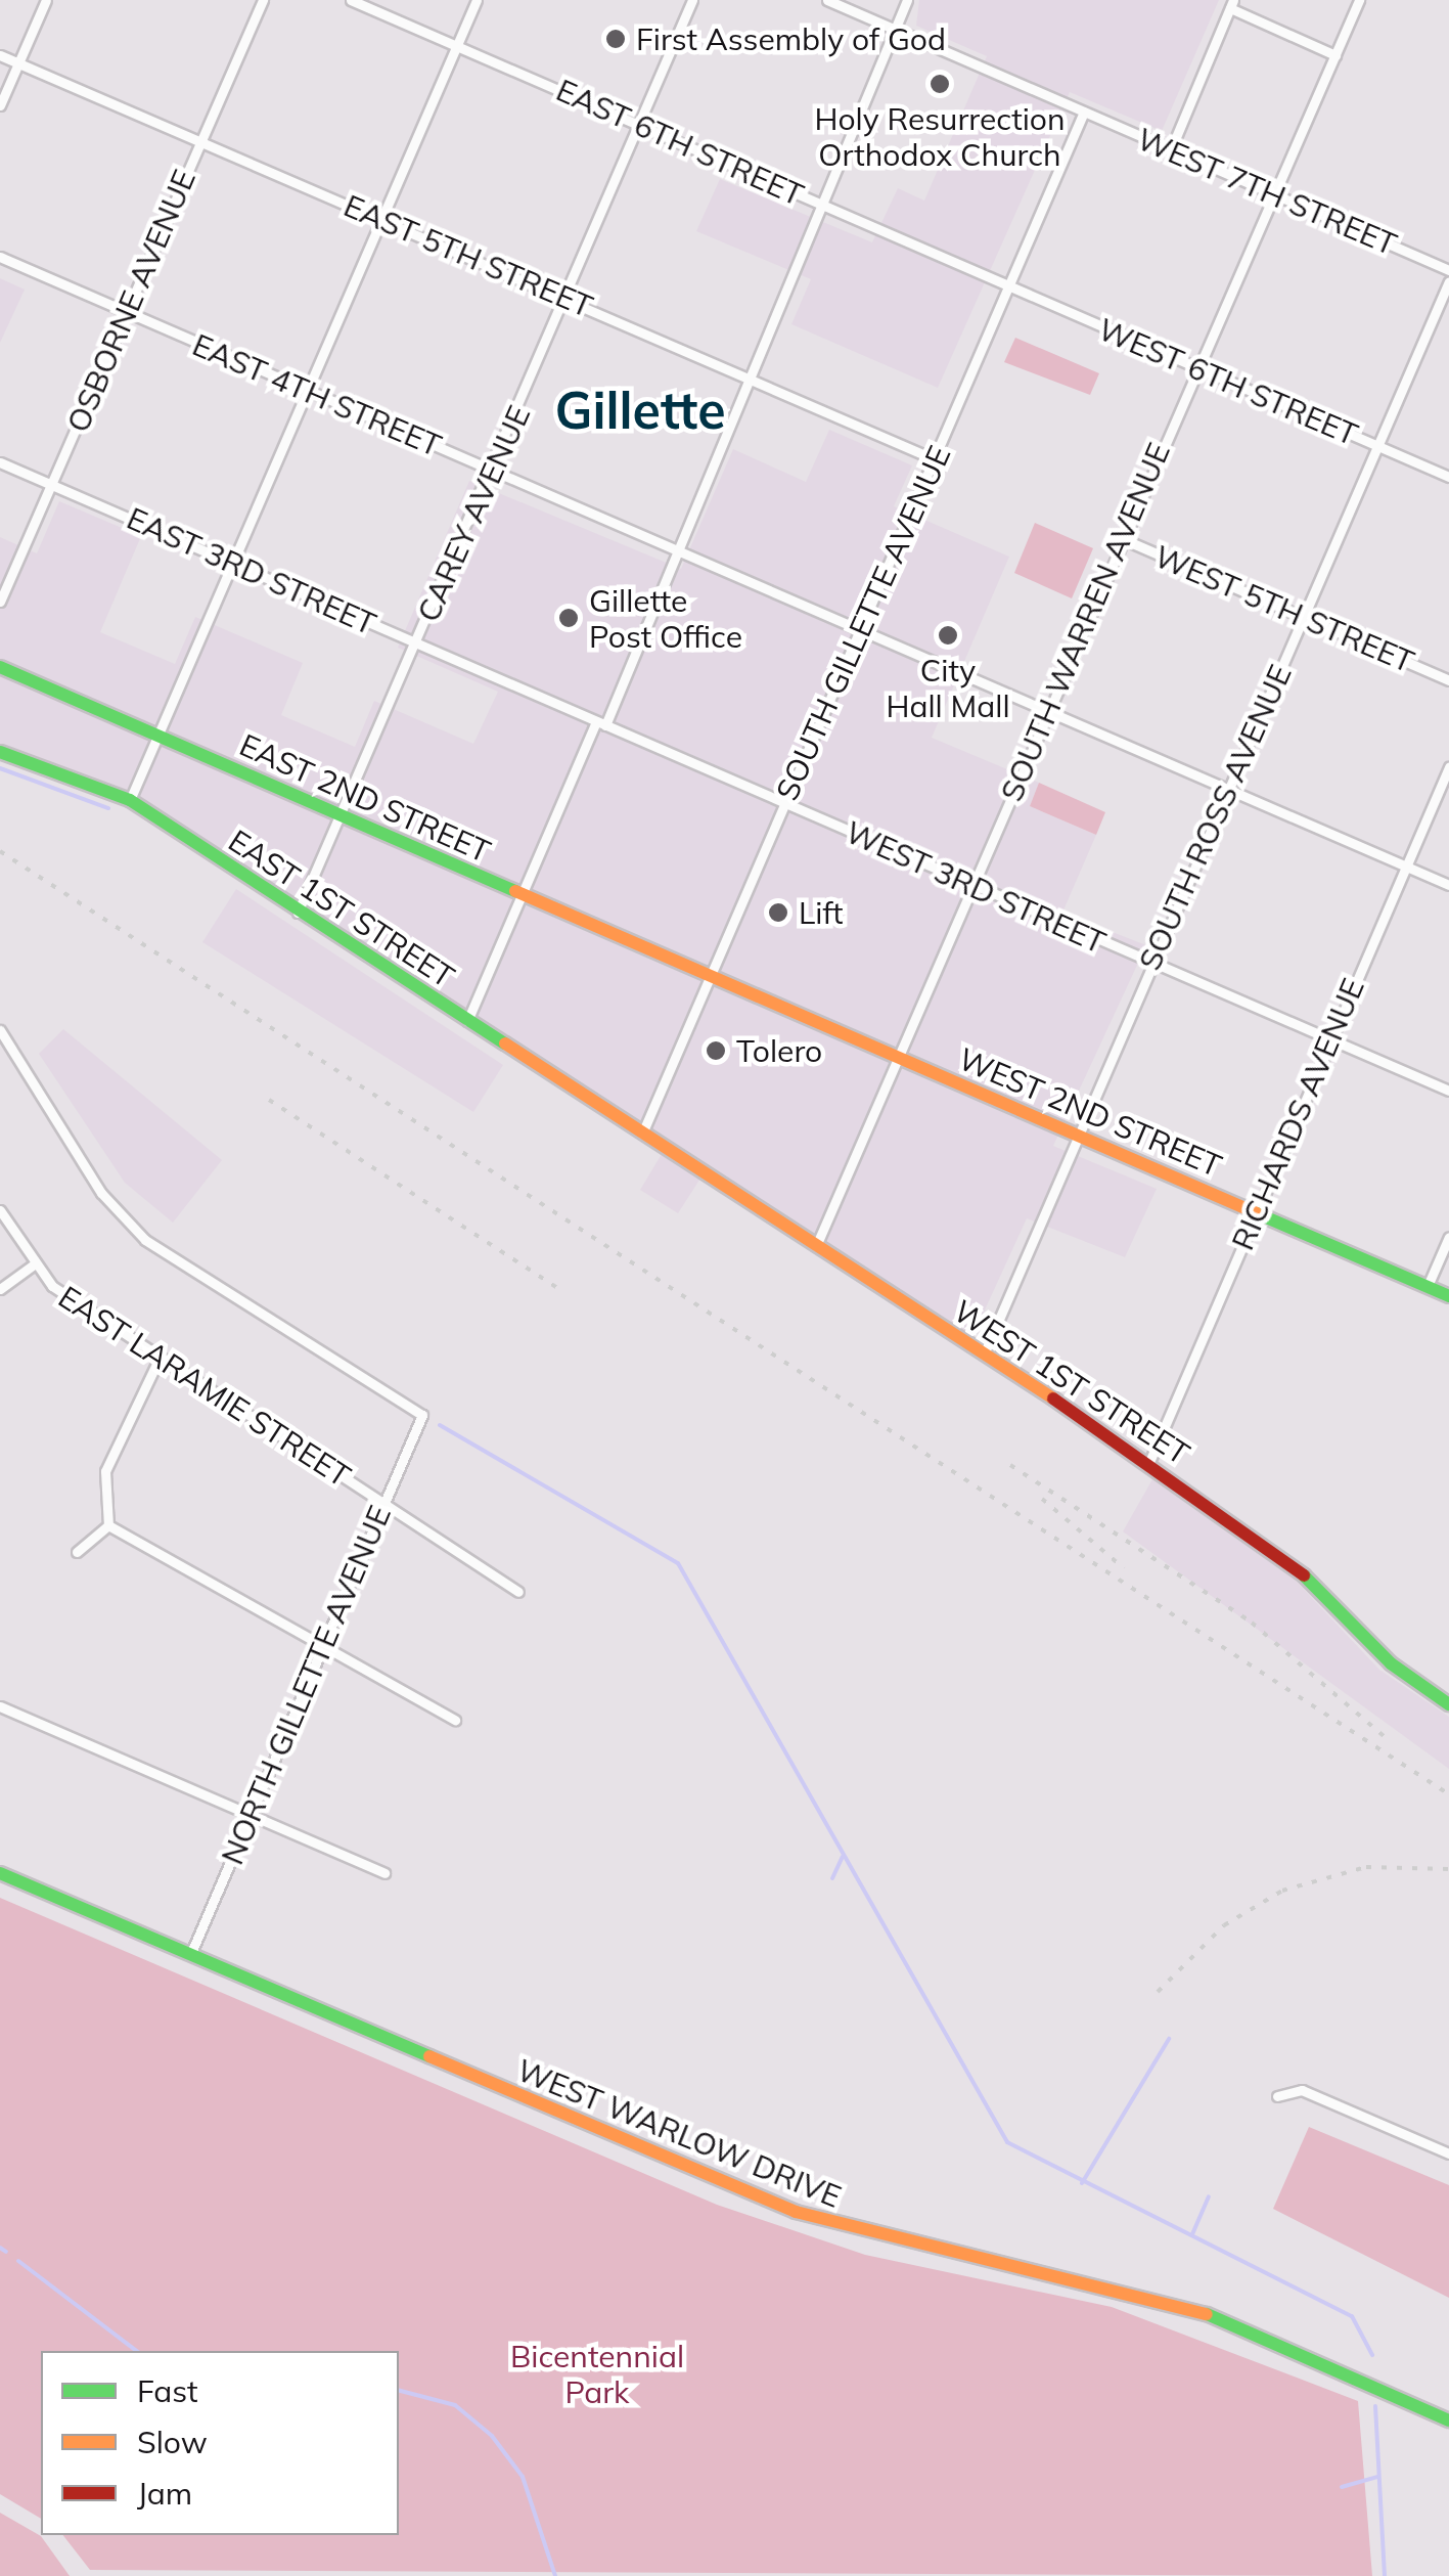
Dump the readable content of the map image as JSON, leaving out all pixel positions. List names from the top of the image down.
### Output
{
  "streets": {
    "street": [
      "EAST 6TH STREET",
      "WEST 7TH STREET",
      "EAST 5TH STREET",
      "OSBORNE AVENUE",
      "WEST 6TH STREET",
      "EAST 4TH STREET",
      "CAREY AVENUE",
      "EAST 3RD STREET",
      "WEST 5TH STREET",
      "SOUTH WARREN AVENUE",
      "SOUTH GILLETTE AVENUE",
      "EAST 2ND STREET",
      "SOUTH ROSS AVENUE",
      "WEST 3RD STREET",
      "EAST 1ST STREET",
      "WEST 2ND STREET",
      "RICHARDS AVENUE",
      "WEST 1ST STREET",
      "EAST LARAMIE STREET",
      "NORTH GILLETTE AVENUE",
      "WEST WARLOW DRIVE"
    ]
  },
  "crossings": [
    ["EAST 6TH STREET", "WEST 6TH STREET"],
    ["EAST 6TH STREET", "CAREY AVENUE"],
    ["EAST 6TH STREET", "SOUTH GILLETTE AVENUE"],
    ["WEST 7TH STREET", "SOUTH WARREN AVENUE"],
    ["WEST 7TH STREET", "SOUTH GILLETTE AVENUE"],
    ["EAST 5TH STREET", "OSBORNE AVENUE"],
    ["EAST 5TH STREET", "CAREY AVENUE"],
    ["EAST 5TH STREET", "SOUTH GILLETTE AVENUE"],
    ["OSBORNE AVENUE", "EAST 4TH STREET"],
    ["OSBORNE AVENUE", "EAST 3RD STREET"],
    ["WEST 6TH STREET", "SOUTH WARREN AVENUE"],
    ["WEST 6TH STREET", "SOUTH GILLETTE AVENUE"],
    ["WEST 6TH STREET", "SOUTH ROSS AVENUE"],
    ["EAST 4TH STREET", "CAREY AVENUE"],
    ["EAST 4TH STREET", "SOUTH WARREN AVENUE"],
    ["EAST 4TH STREET", "SOUTH GILLETTE AVENUE"],
    ["EAST 4TH STREET", "SOUTH ROSS AVENUE"],
    ["EAST 4TH STREET", "RICHARDS AVENUE"],
    ["CAREY AVENUE", "EAST 3RD STREET"],
    ["CAREY AVENUE", "EAST 2ND STREET"],
    ["CAREY AVENUE", "EAST 1ST STREET"],
    ["EAST 3RD STREET", "SOUTH GILLETTE AVENUE"],
    ["EAST 3RD STREET", "WEST 3RD STREET"],
    ["WEST 5TH STREET", "SOUTH WARREN AVENUE"],
    ["WEST 5TH STREET", "SOUTH ROSS AVENUE"],
    ["SOUTH WARREN AVENUE", "WEST 3RD STREET"],
    ["SOUTH WARREN AVENUE", "WEST 2ND STREET"],
    ["SOUTH WARREN AVENUE", "WEST 1ST STREET"],
    ["SOUTH GILLETTE AVENUE", "EAST 2ND STREET"],
    ["SOUTH GILLETTE AVENUE", "WEST 3RD STREET"],
    ["SOUTH GILLETTE AVENUE", "EAST 1ST STREET"],
    ["SOUTH GILLETTE AVENUE", "WEST 2ND STREET"],
    ["SOUTH GILLETTE AVENUE", "WEST 1ST STREET"],
    ["EAST 2ND STREET", "WEST 2ND STREET"],
    ["SOUTH ROSS AVENUE", "WEST 3RD STREET"],
    ["SOUTH ROSS AVENUE", "WEST 2ND STREET"],
    ["SOUTH ROSS AVENUE", "WEST 1ST STREET"],
    ["WEST 3RD STREET", "RICHARDS AVENUE"],
    ["EAST 1ST STREET", "WEST 1ST STREET"],
    ["WEST 2ND STREET", "RICHARDS AVENUE"],
    ["RICHARDS AVENUE", "WEST 1ST STREET"],
    ["EAST LARAMIE STREET", "NORTH GILLETTE AVENUE"],
    ["NORTH GILLETTE AVENUE", "WEST WARLOW DRIVE"]
  ],
  "districts": ["Gillette"],
  "parks": ["Bicentennial Park"],
  "places": [
    "First Assembly of God",
    "Holy Resurrection Orthodox Church",
    "Gillette Post Office",
    "City Hall Mall",
    "Lift",
    "Tolero"
  ],
  "legend": ["Fast", "Slow", "Jam"]
}
